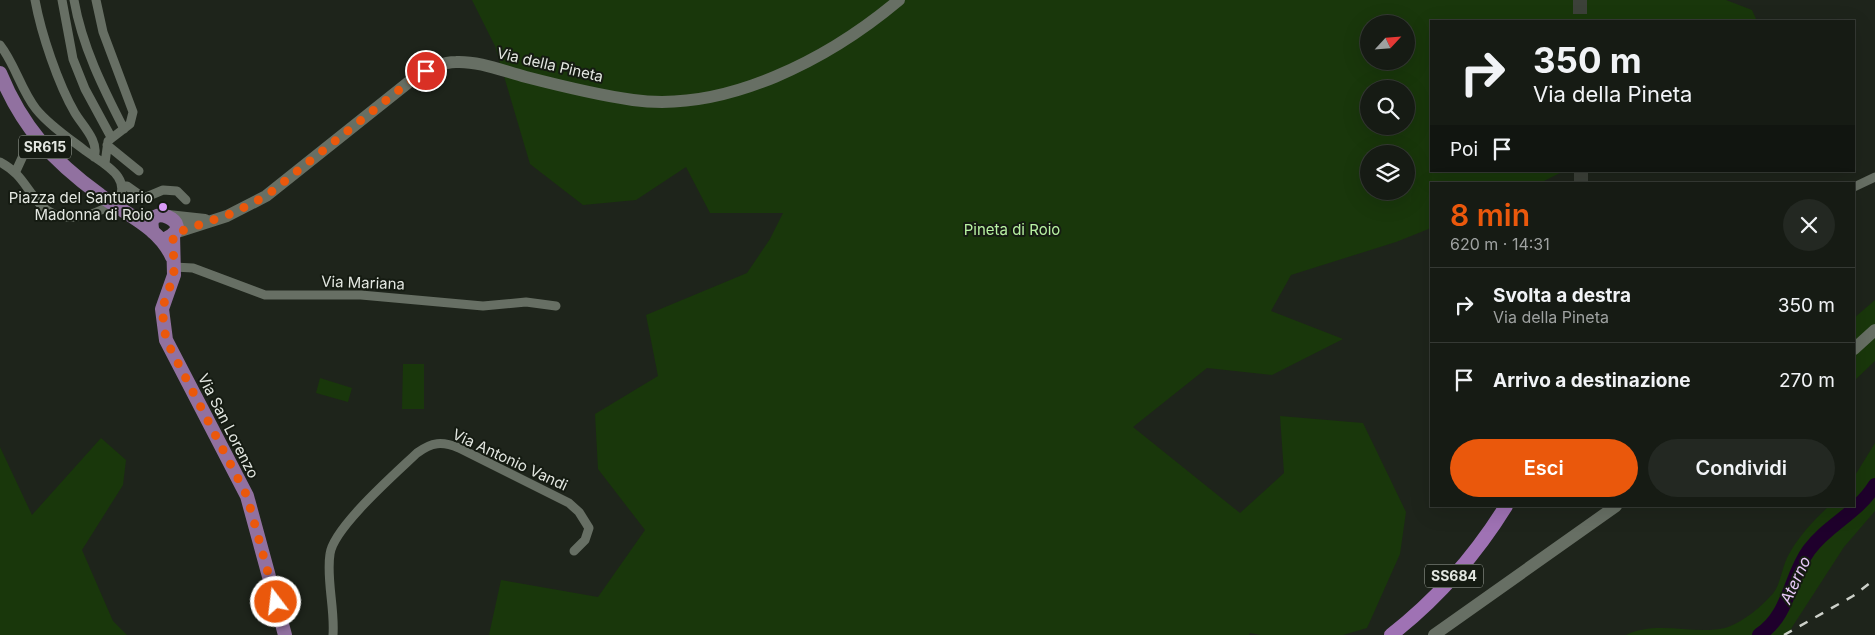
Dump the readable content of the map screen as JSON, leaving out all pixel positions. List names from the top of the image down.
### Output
{
  "streets": {
    "highway": ["SS684"],
    "main road": ["Via della Pineta", "SR615", "Via San Lorenzo"],
    "street": ["Via Mariana", "Via Antonio Vandi"]
  },
  "crossings": [
    ["Via della Pineta", "SR615"],
    ["Via della Pineta", "Via San Lorenzo"],
    ["SR615", "Via Mariana"],
    ["SR615", "Via San Lorenzo"],
    ["Via Mariana", "Via San Lorenzo"]
  ],
  "water": ["Aterno"],
  "parks": ["Pineta di Roio"],
  "places": ["Piazza del Santuario Madonna di Roio"],
  "north": "top right",
  "page": {
    "turn": ["350 m", "Via della Pineta"],
    "then": "Poi",
    "heading": ["8 min", "620 m · 14:31"],
    "list": [
      {
        "name": "Svolta a destra",
        "note": "Via della Pineta",
        "value": "350 m"
      },
      {
        "name": "Arrivo a destinazione",
        "value": "270 m"
      }
    ],
    "buttons": ["Esci", "Condividi"]
  }
}
